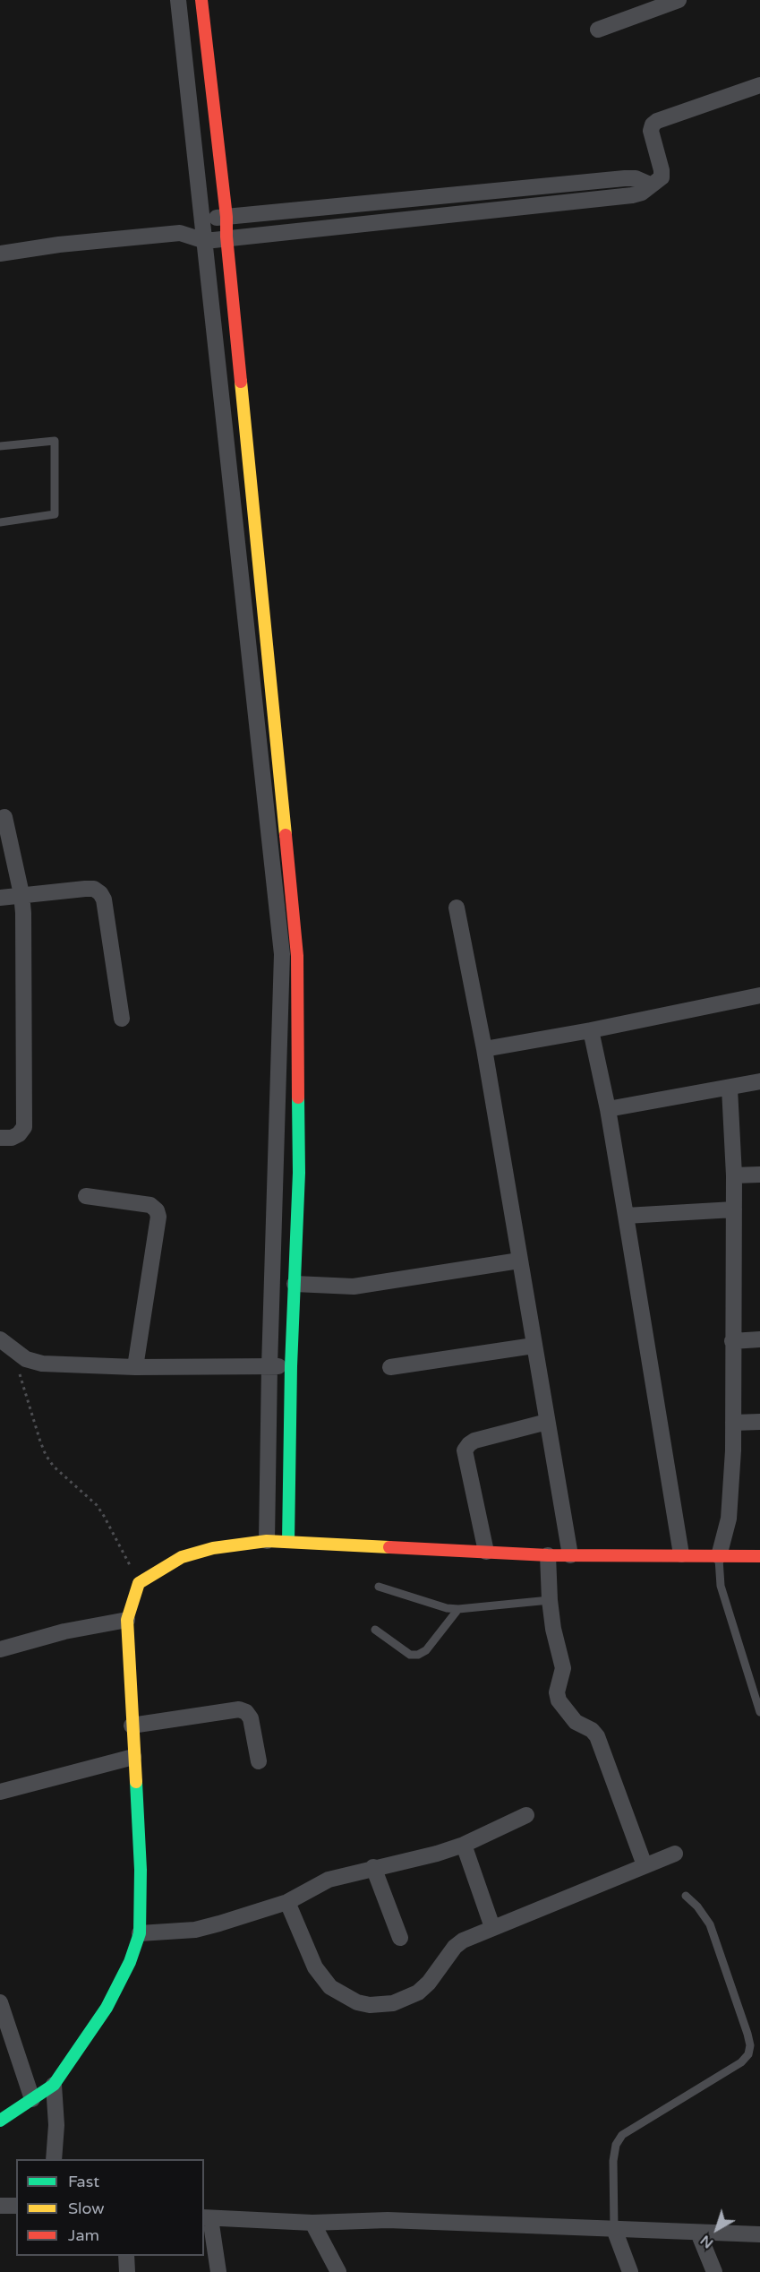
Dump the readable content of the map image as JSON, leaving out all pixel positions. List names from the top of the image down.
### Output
{
  "legend": ["Fast", "Slow", "Jam"],
  "north": "bottom left"
}
